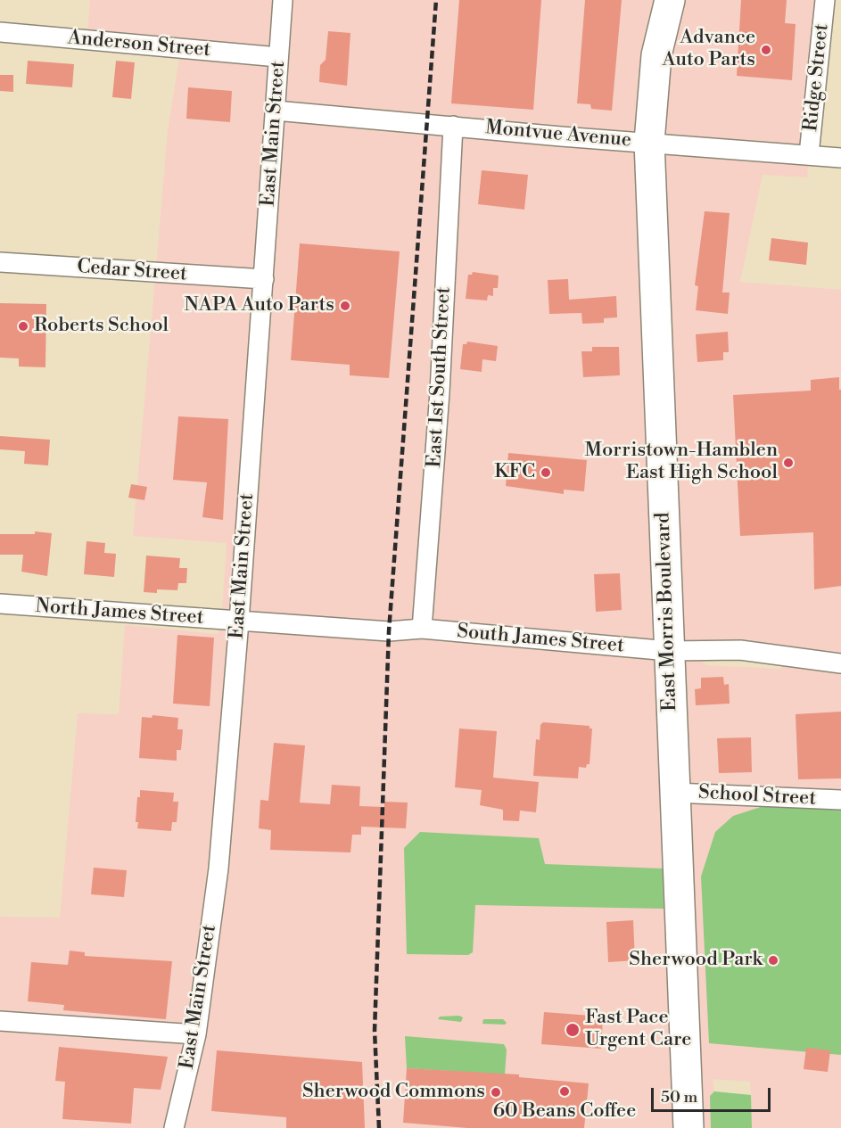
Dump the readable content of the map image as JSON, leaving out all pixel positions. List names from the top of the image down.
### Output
{
  "streets": {
    "main road": ["East Morris Boulevard"],
    "street": [
      "Anderson Street",
      "Ridge Street",
      "East Main Street",
      "Montvue Avenue",
      "Cedar Street",
      "East 1st South Street",
      "North James Street",
      "South James Street",
      "School Street"
    ]
  },
  "crossings": [
    ["Anderson Street", "East Main Street"],
    ["Ridge Street", "Montvue Avenue"],
    ["East Main Street", "Montvue Avenue"],
    ["East Main Street", "Cedar Street"],
    ["East Main Street", "North James Street"],
    ["East Main Street", "South James Street"],
    ["Montvue Avenue", "East 1st South Street"],
    ["Montvue Avenue", "East Morris Boulevard"],
    ["East 1st South Street", "South James Street"],
    ["East Morris Boulevard", "South James Street"],
    ["East Morris Boulevard", "School Street"],
    ["North James Street", "South James Street"]
  ],
  "places": [
    "Advance Auto Parts",
    "NAPA Auto Parts",
    "Roberts School",
    "Morristown-Hamblen East High School",
    "KFC",
    "Sherwood Park",
    "Fast Pace Urgent Care",
    "60 Beans Coffee",
    "Sherwood Commons"
  ],
  "scale_bar": "50 m"
}
